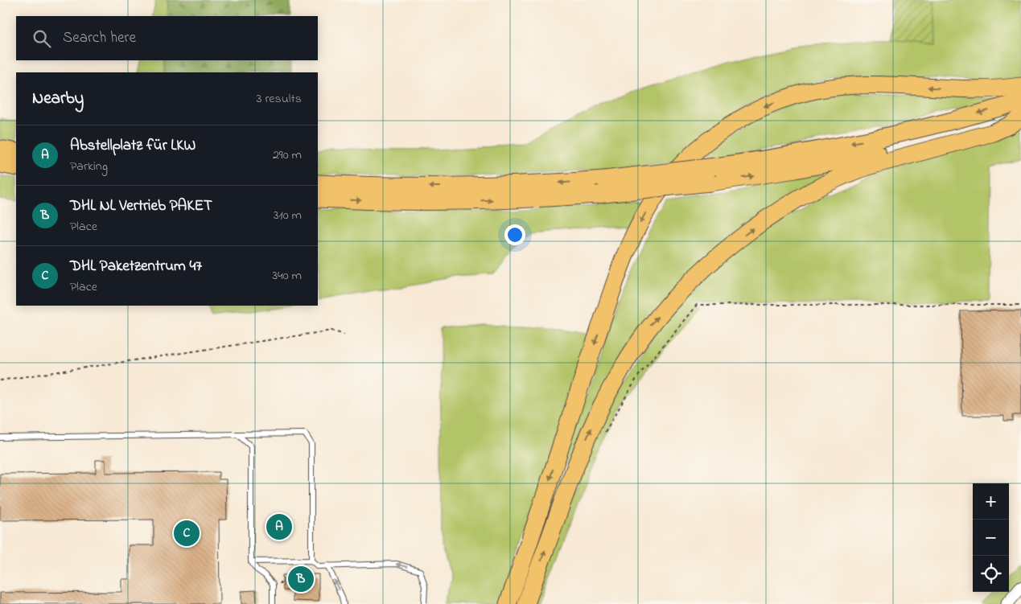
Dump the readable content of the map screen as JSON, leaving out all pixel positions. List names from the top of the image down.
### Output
{
  "page": {
    "search": "Search here",
    "heading": ["Nearby", "3 results"],
    "list": [
      {
        "mark": "A",
        "name": "Abstellplatz für LKW",
        "note": "Parking",
        "value": "290 m"
      },
      {
        "mark": "B",
        "name": "DHL NL Vertrieb PAKET",
        "note": "Place",
        "value": "310 m"
      },
      {
        "mark": "C",
        "name": "DHL Paketzentrum 47",
        "note": "Place",
        "value": "340 m"
      }
    ],
    "map_buttons": ["+", "−"],
    "pins": ["A", "C", "B"]
  }
}
